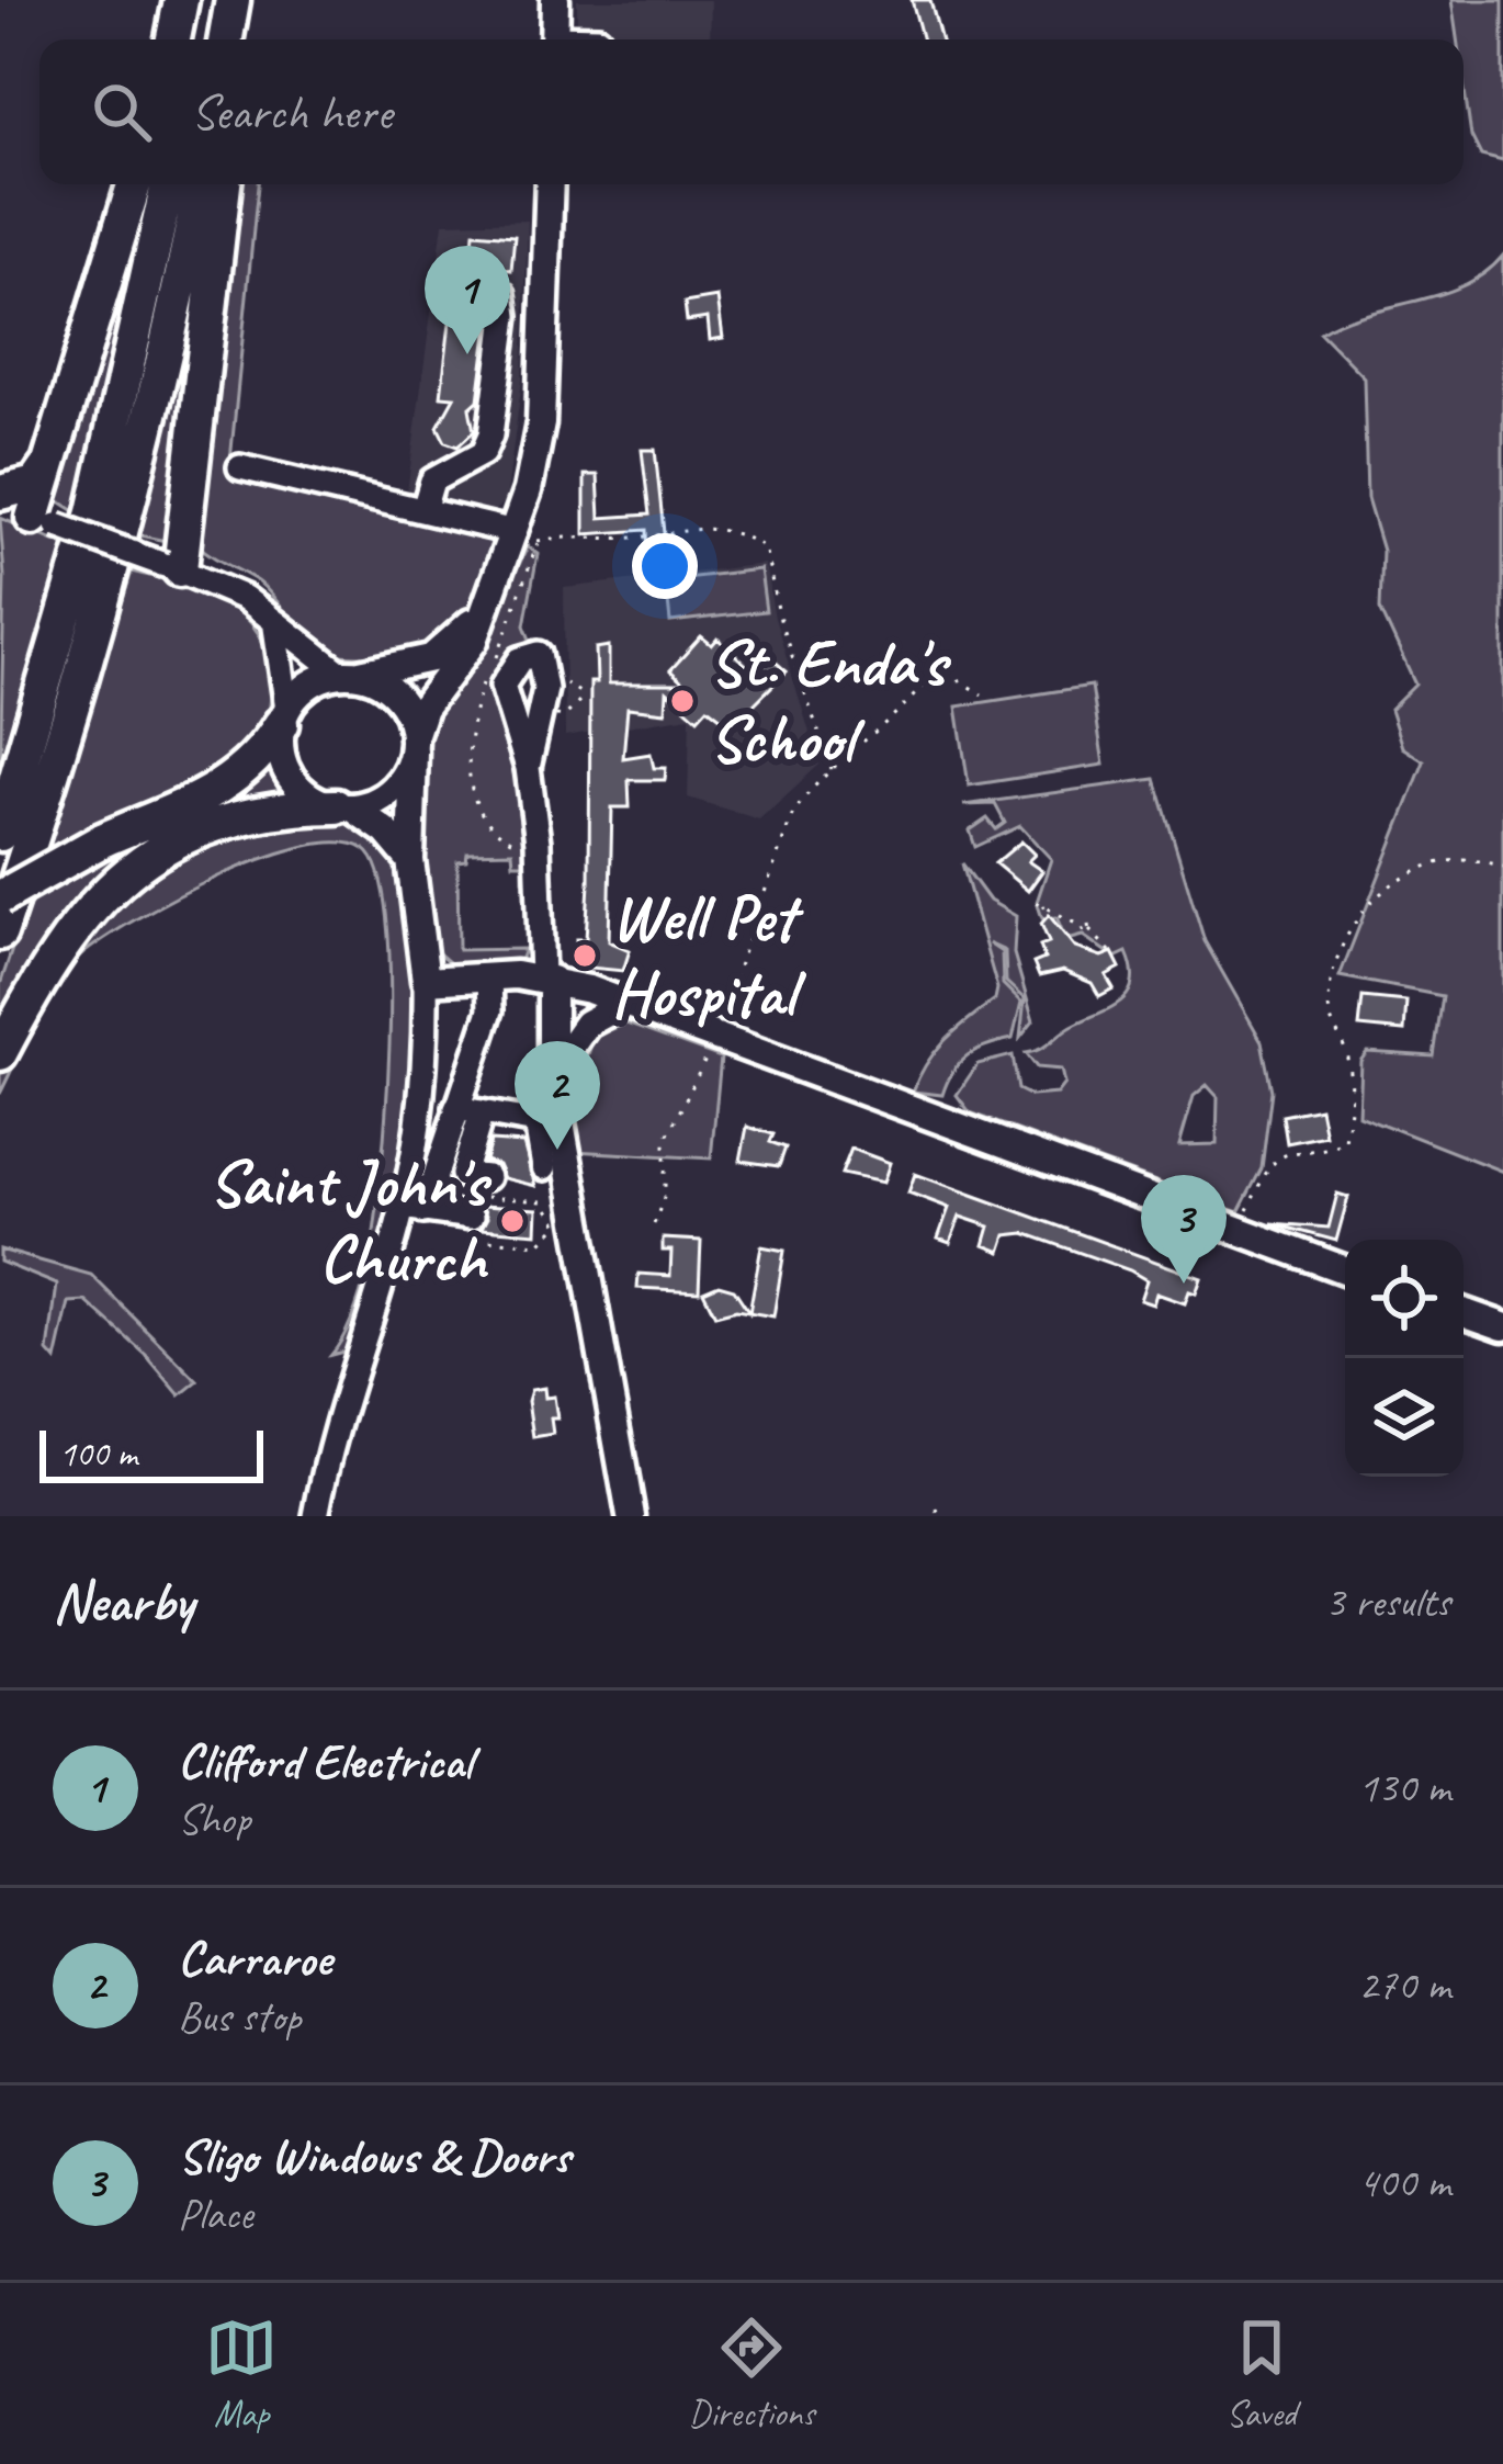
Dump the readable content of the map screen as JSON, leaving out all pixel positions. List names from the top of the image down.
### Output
{
  "places": ["St. Enda's School", "Well Pet Hospital", "Saint John's Church"],
  "scale_bar": "100 m",
  "page": {
    "search": "Search here",
    "pins": ["1", "2", "3"],
    "scale": "100 m",
    "heading": ["Nearby", "3 results"],
    "list": [
      {
        "mark": "1",
        "name": "Clifford Electrical",
        "note": "Shop",
        "value": "130 m"
      },
      {
        "mark": "2",
        "name": "Carraroe",
        "note": "Bus stop",
        "value": "270 m"
      },
      {
        "mark": "3",
        "name": "Sligo Windows & Doors",
        "note": "Place",
        "value": "400 m"
      }
    ],
    "nav": ["Map", "Directions", "Saved"]
  }
}
